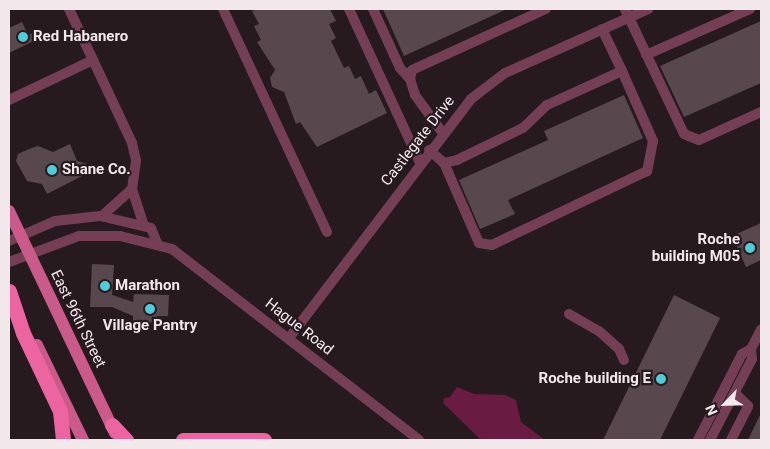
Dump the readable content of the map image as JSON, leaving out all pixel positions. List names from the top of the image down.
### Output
{
  "streets": {
    "main road": ["East 96th Street"],
    "street": ["Castlegate Drive", "Hague Road"]
  },
  "crossings": [
    ["Castlegate Drive", "Hague Road"],
    ["East 96th Street", "Hague Road"]
  ],
  "places": [
    "Red Habanero",
    "Shane Co.",
    "Roche building M05",
    "Marathon",
    "Village Pantry",
    "Roche building E"
  ],
  "north": "bottom left"
}
